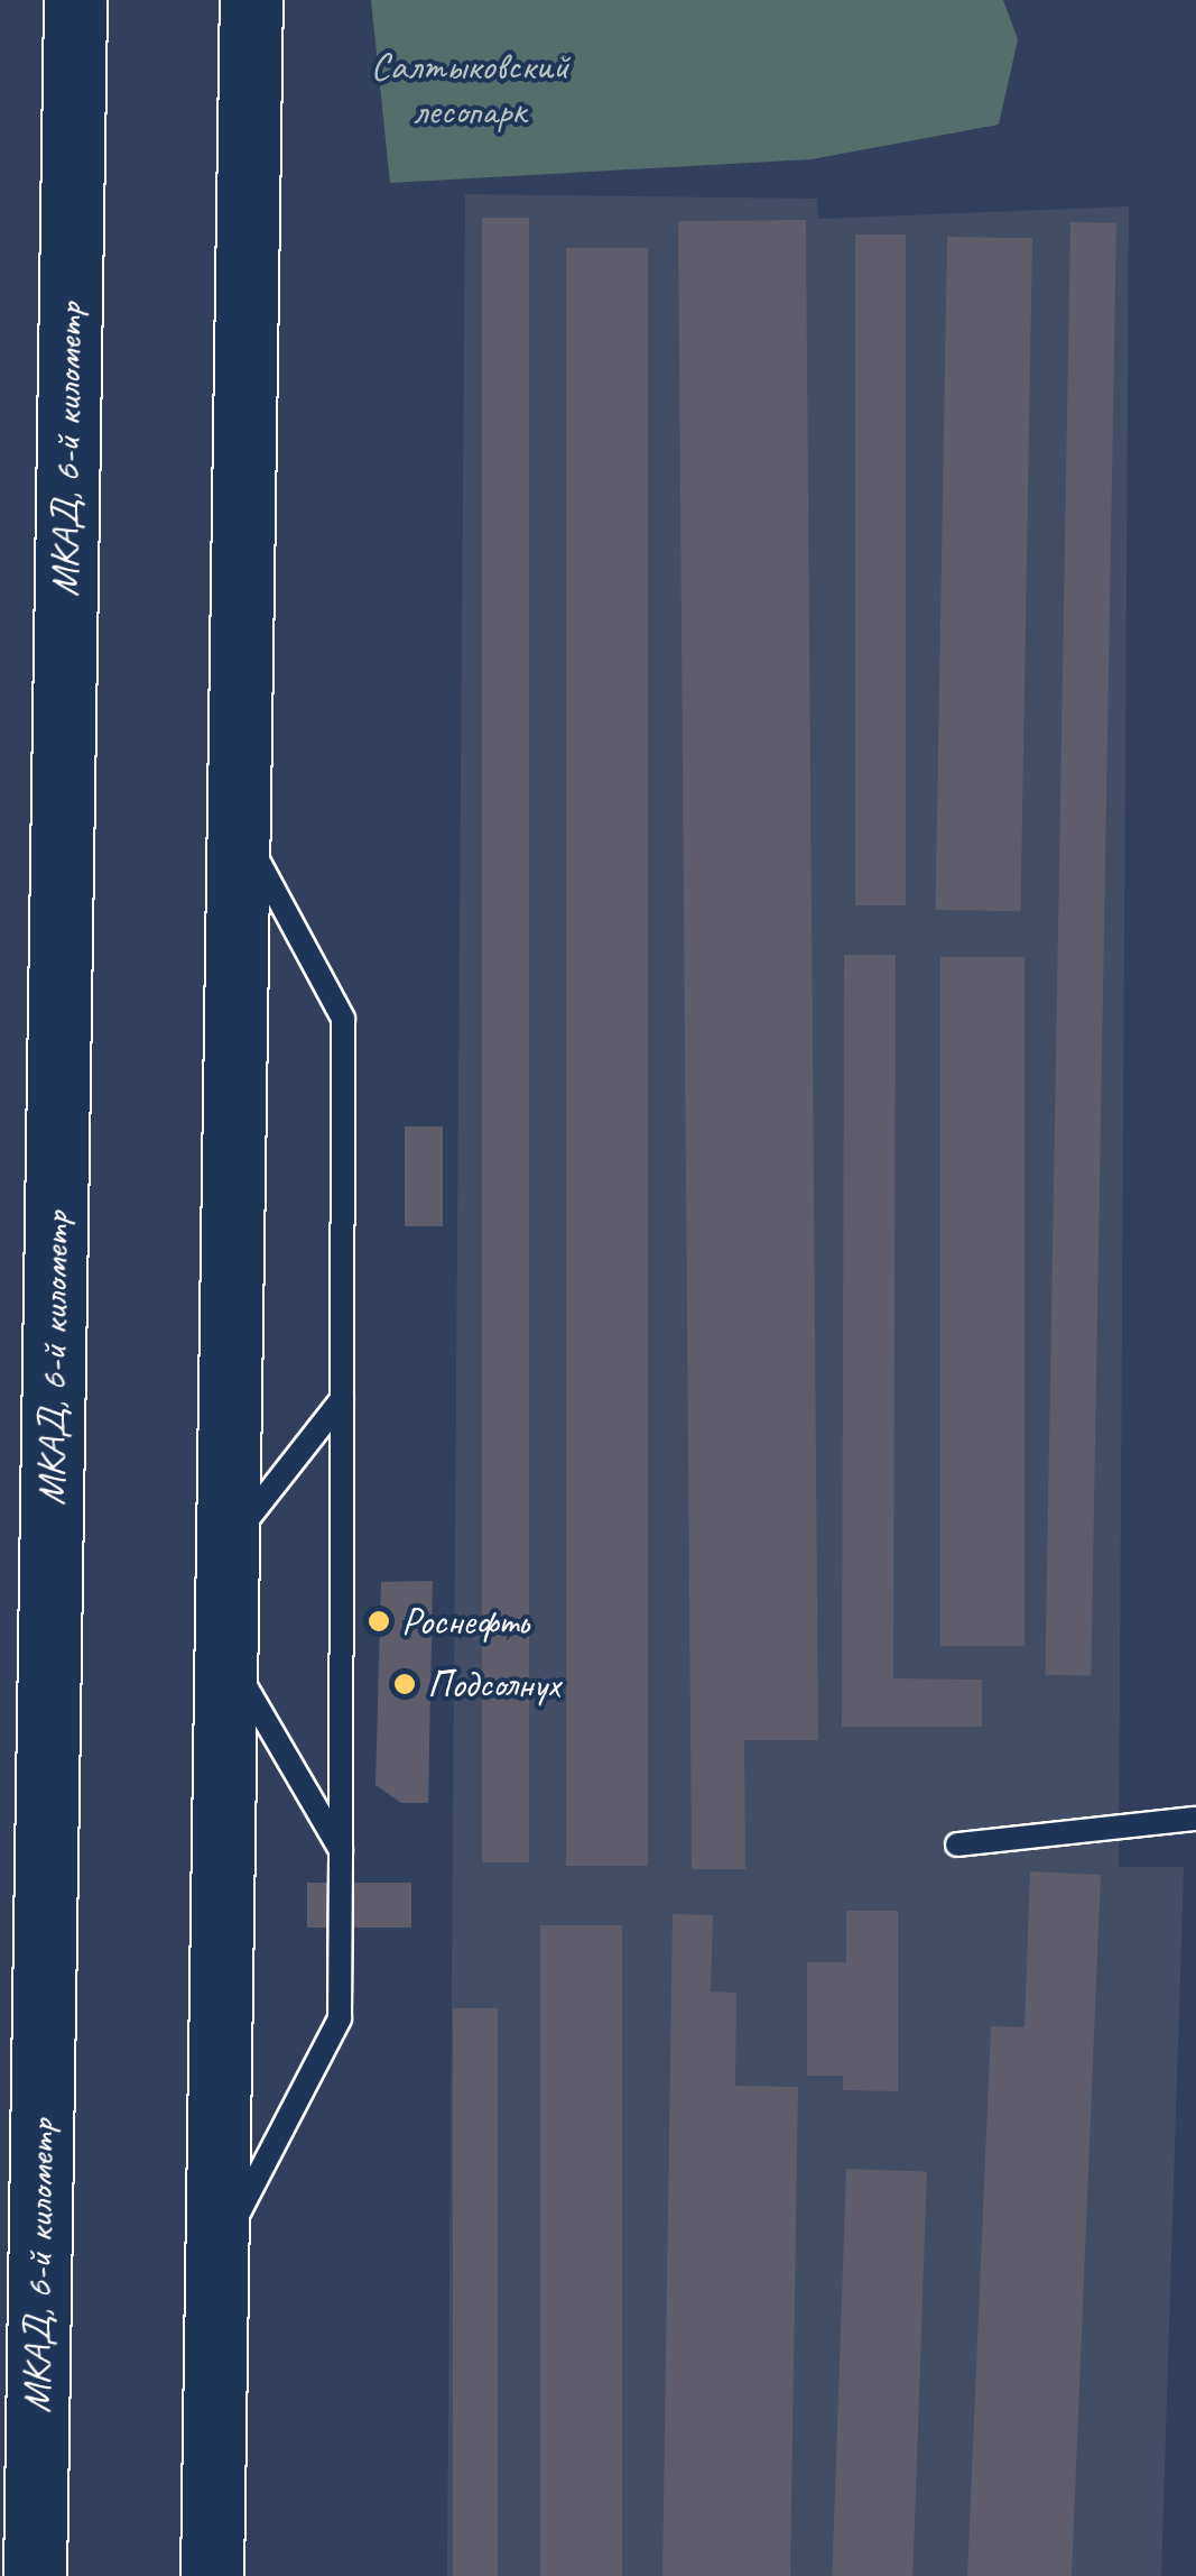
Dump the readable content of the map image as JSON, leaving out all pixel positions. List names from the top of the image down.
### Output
{
  "streets": {
    "highway": ["МКАД, 6-й километр"]
  },
  "parks": ["Салтыковский лесопарк"],
  "places": ["Роснефть", "Подсолнух"]
}
